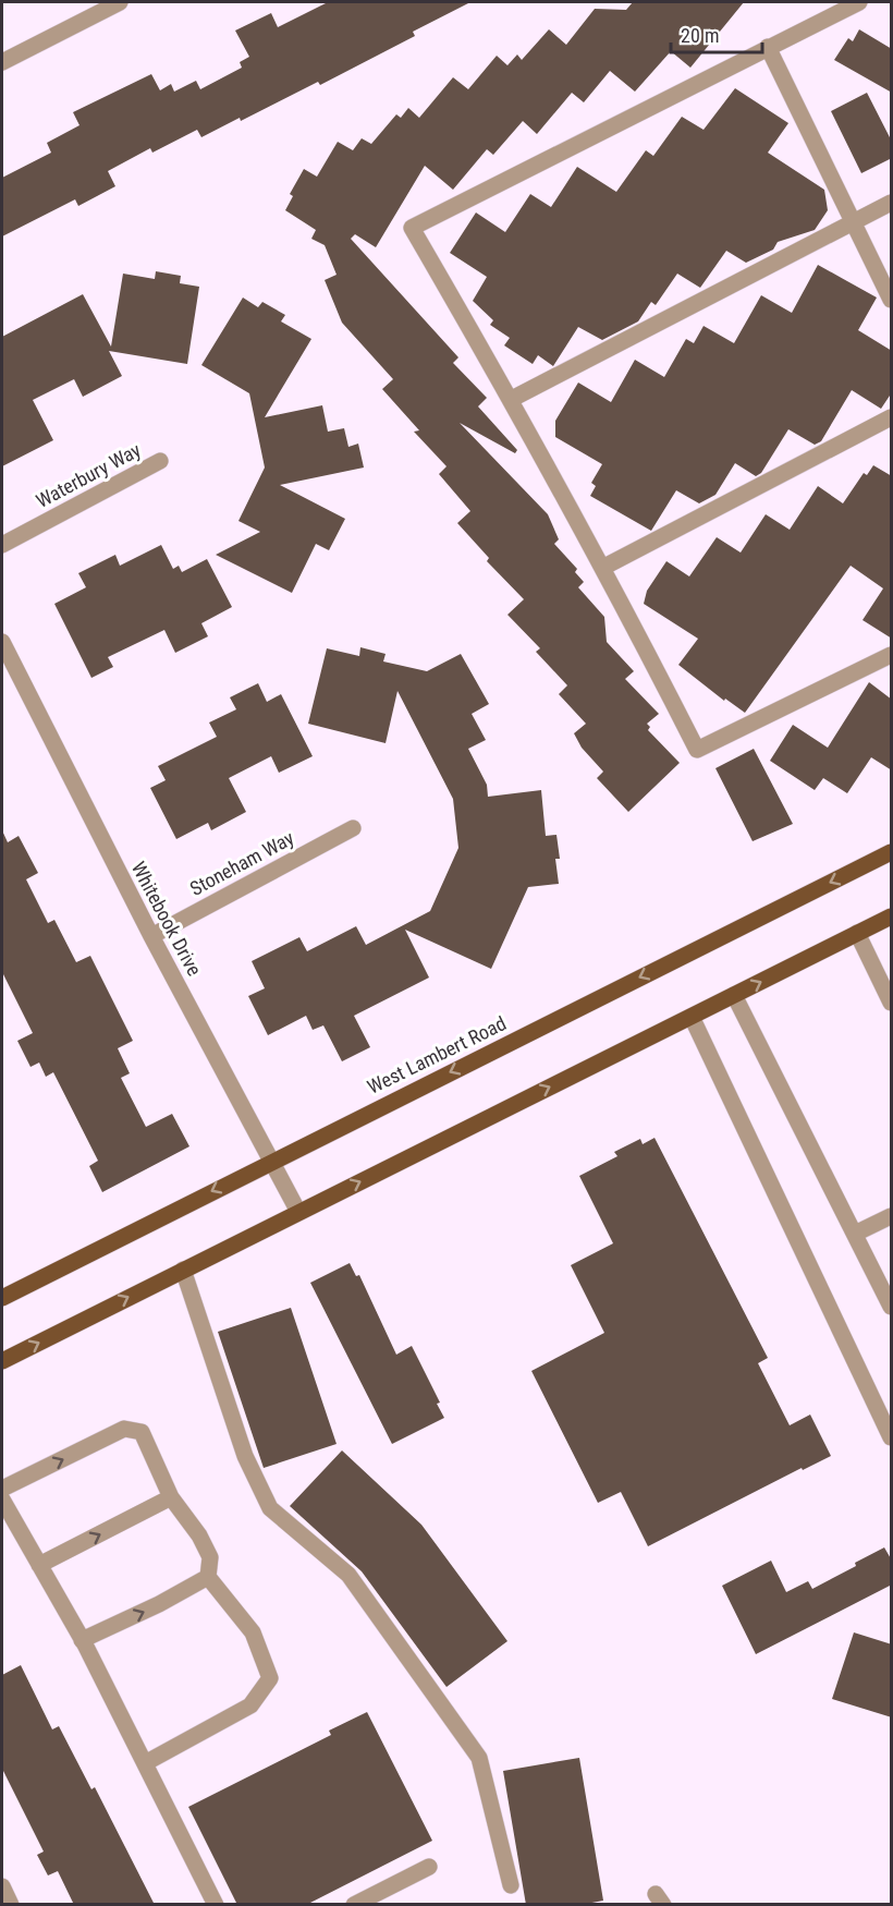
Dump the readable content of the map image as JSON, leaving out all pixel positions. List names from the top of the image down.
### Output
{
  "streets": {
    "main road": ["West Lambert Road"],
    "street": ["Waterbury Way", "Stoneham Way", "Whitebook Drive"]
  },
  "crossings": [
    ["Stoneham Way", "Whitebook Drive"],
    ["Whitebook Drive", "West Lambert Road"]
  ],
  "scale_bar": "20 m"
}
